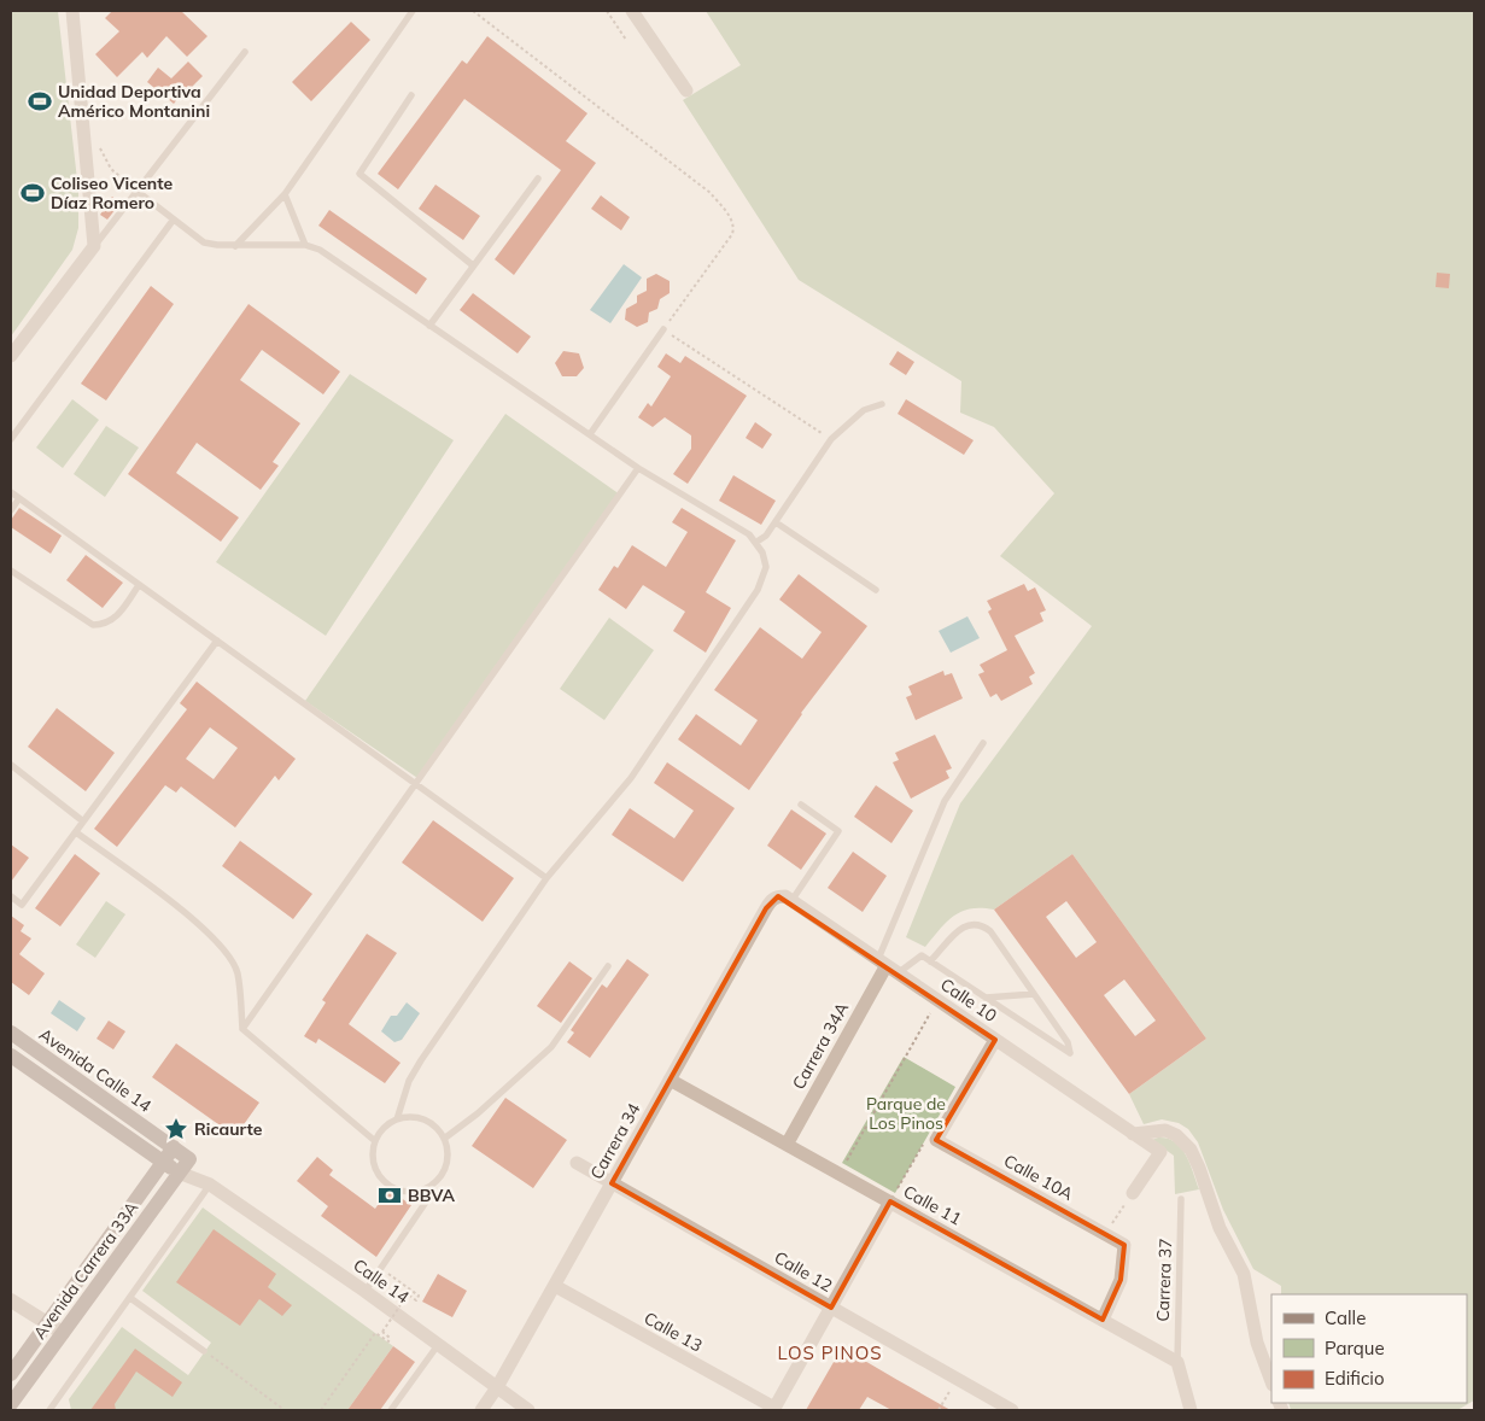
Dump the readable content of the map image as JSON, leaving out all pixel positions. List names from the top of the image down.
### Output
{
  "streets": {
    "main road": ["Avenida Calle 14", "Avenida Carrera 33A"],
    "street": [
      "Calle 10",
      "Carrera 34A",
      "Carrera 34",
      "Calle 10A",
      "Calle 11",
      "Calle 12",
      "Calle 14",
      "Calle 13"
    ],
    "lane": ["Carrera 37"]
  },
  "crossings": [
    ["Calle 10", "Carrera 34A"],
    ["Calle 10", "Carrera 34"],
    ["Carrera 34A", "Calle 11"],
    ["Avenida Calle 14", "Avenida Carrera 33A"],
    ["Avenida Calle 14", "Calle 14"],
    ["Carrera 34", "Calle 11"],
    ["Carrera 34", "Calle 12"],
    ["Carrera 34", "Calle 14"],
    ["Carrera 34", "Calle 13"],
    ["Calle 10A", "Calle 11"],
    ["Calle 11", "Carrera 37"],
    ["Avenida Carrera 33A", "Calle 14"]
  ],
  "districts": ["LOS PINOS"],
  "parks": ["Parque de Los Pinos"],
  "places": {
    "sports": ["Unidad Deportiva Américo Montanini", "Coliseo Vicente Díaz Romero"],
    "place": ["Ricaurte"],
    "bank": ["BBVA"]
  },
  "legend": ["Calle", "Parque", "Edificio"]
}
